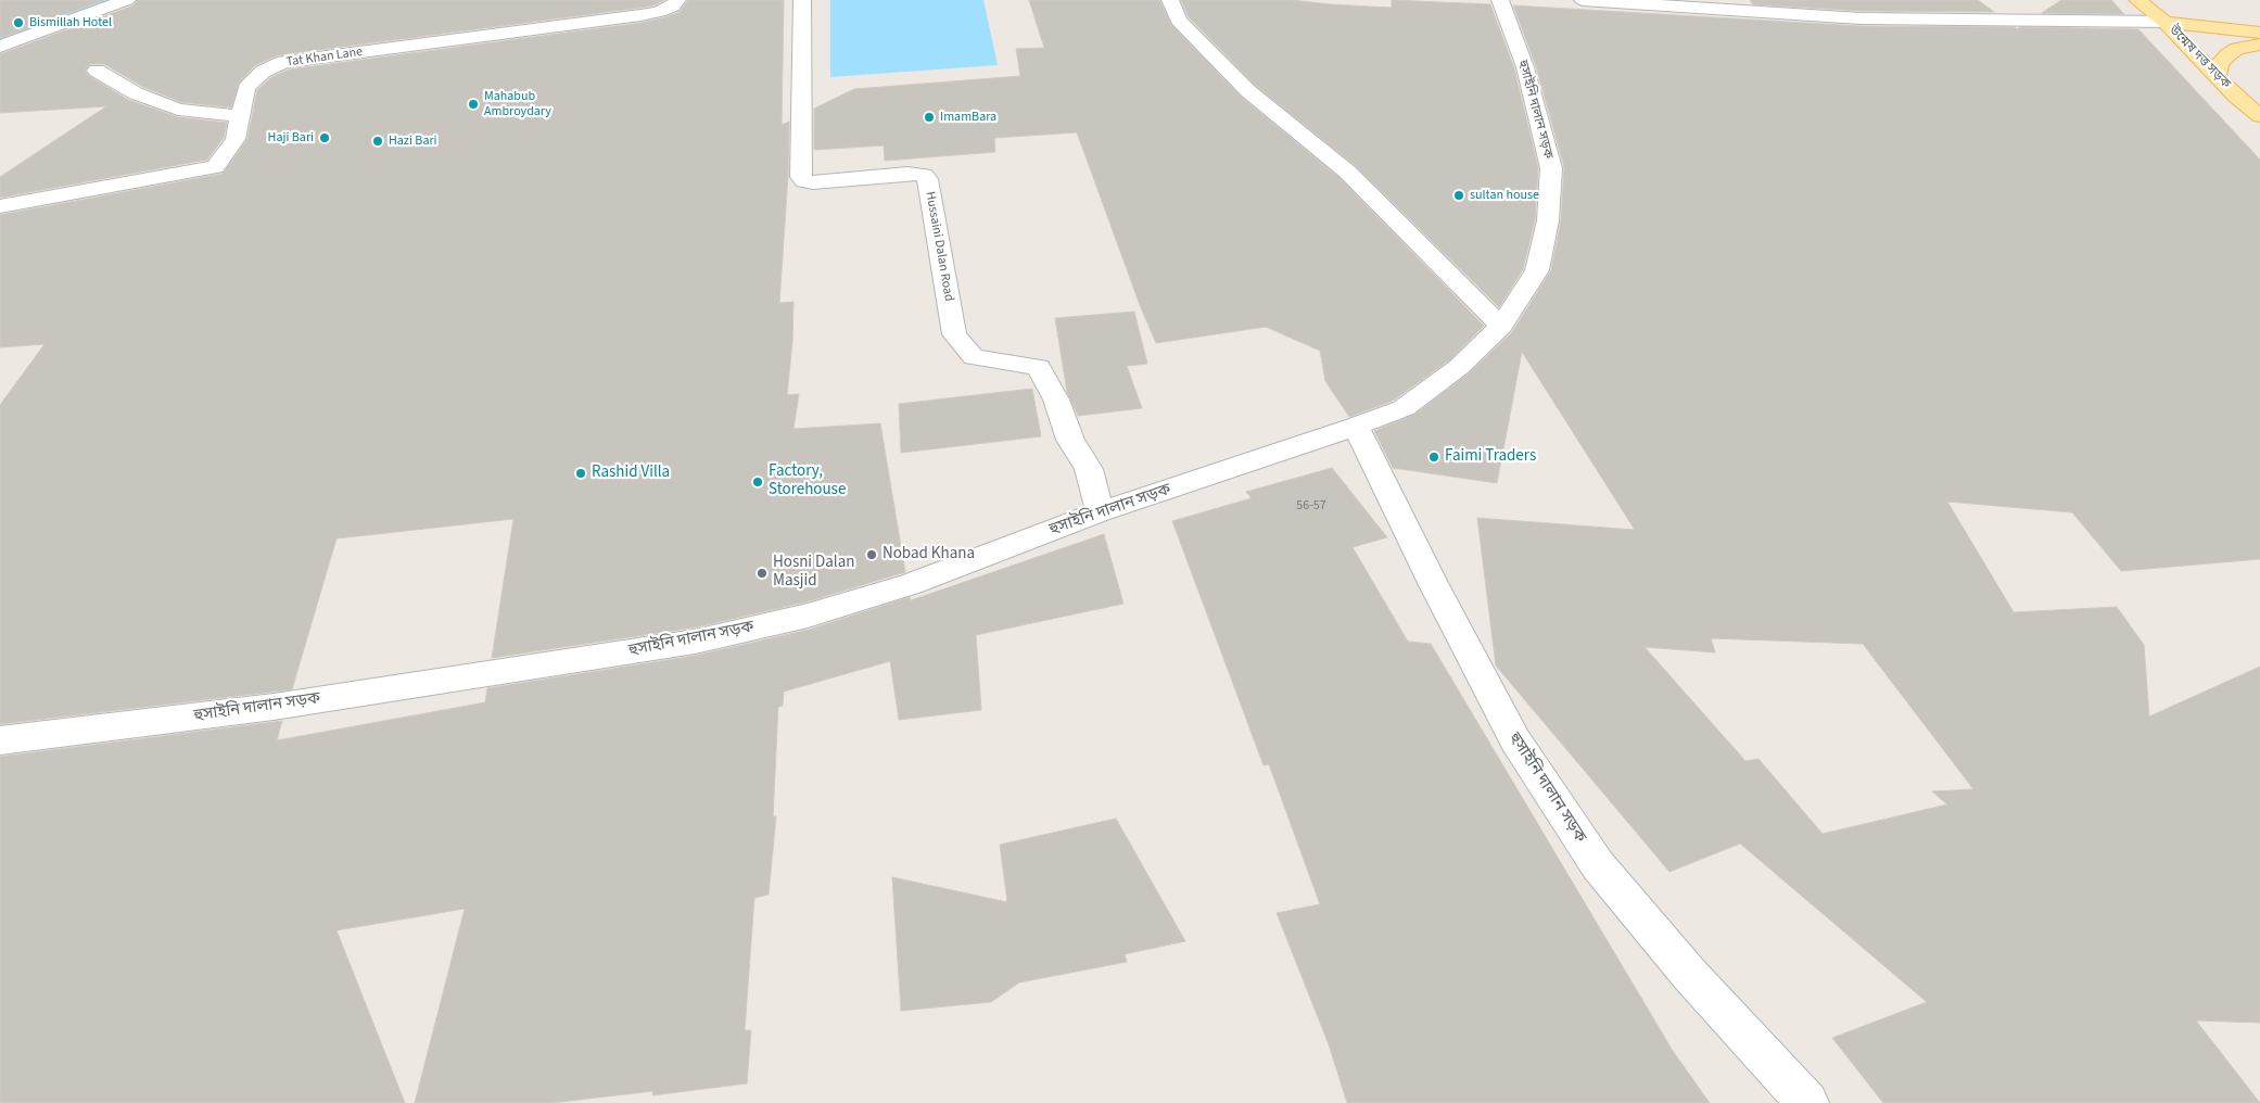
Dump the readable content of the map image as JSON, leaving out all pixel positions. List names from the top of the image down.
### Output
{
  "streets": {
    "main road": ["উন্মেষ দত্ত সড়ক"],
    "street": ["Tat Khan Lane", "হুসাইনি দালান সড়ক", "Hussaini Dalan Road"]
  },
  "crossings": [
    ["হুসাইনি দালান সড়ক", "Hussaini Dalan Road"]
  ],
  "places": [
    "Bismillah Hotel",
    "Mahabub Ambroydary",
    "ImamBara",
    "Haji Bari",
    "Hazi Bari",
    "sultan house",
    "Faimi Traders",
    "Rashid Villa",
    "Factory, Storehouse",
    "Nobad Khana",
    "Hosni Dalan Masjid"
  ],
  "house_numbers": ["56-57"]
}
